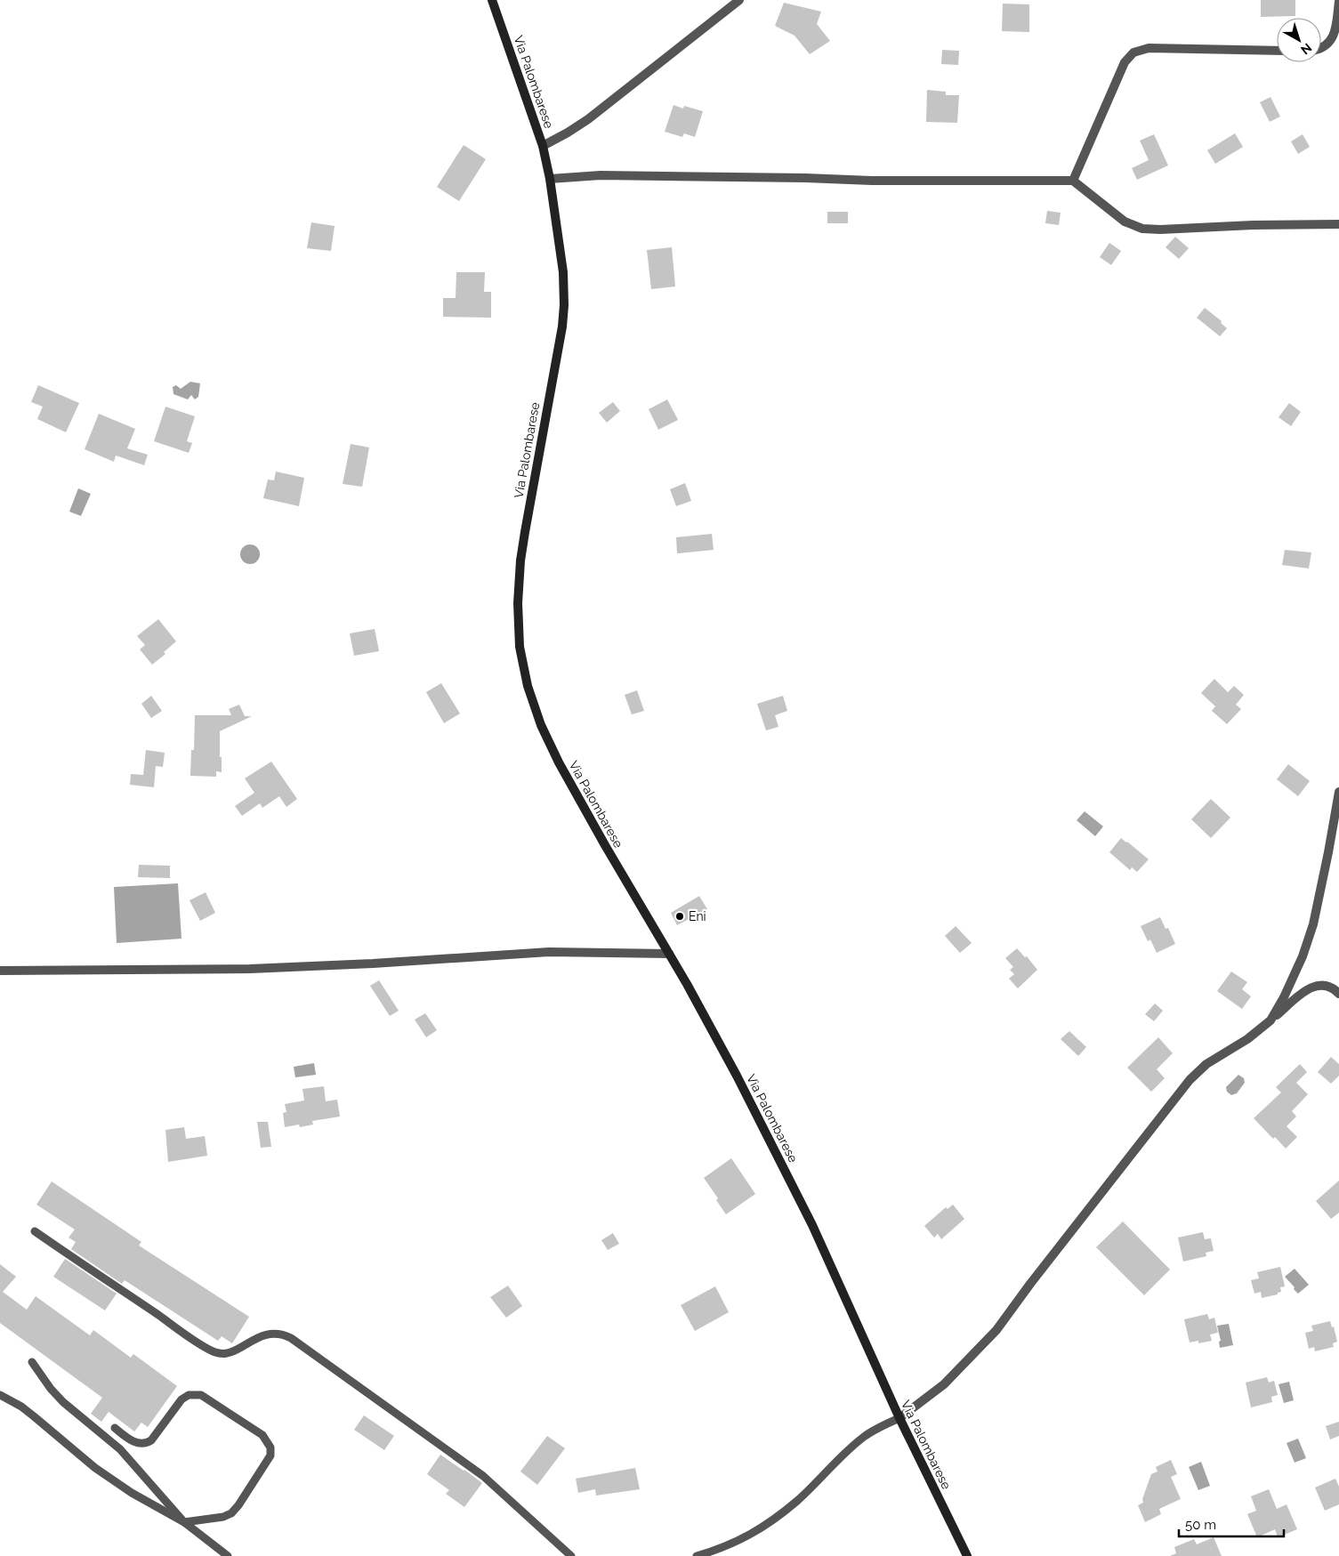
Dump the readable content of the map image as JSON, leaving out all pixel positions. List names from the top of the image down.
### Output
{
  "streets": {
    "main road": ["Via Palombarese"]
  },
  "places": ["Eni"],
  "scale_bar": "50 m",
  "north": "bottom right"
}
